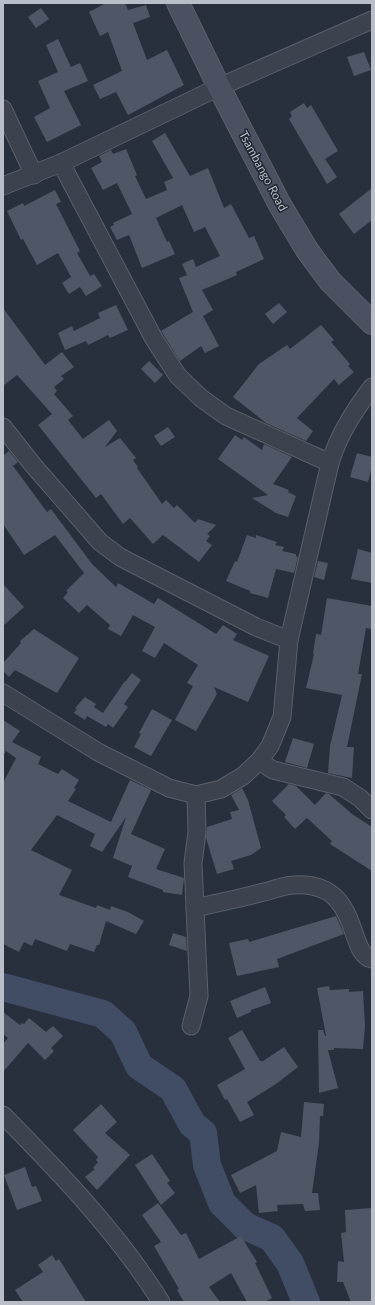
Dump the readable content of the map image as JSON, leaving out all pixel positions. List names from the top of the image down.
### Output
{
  "streets": {
    "street": ["Tsambango Road"]
  }
}
